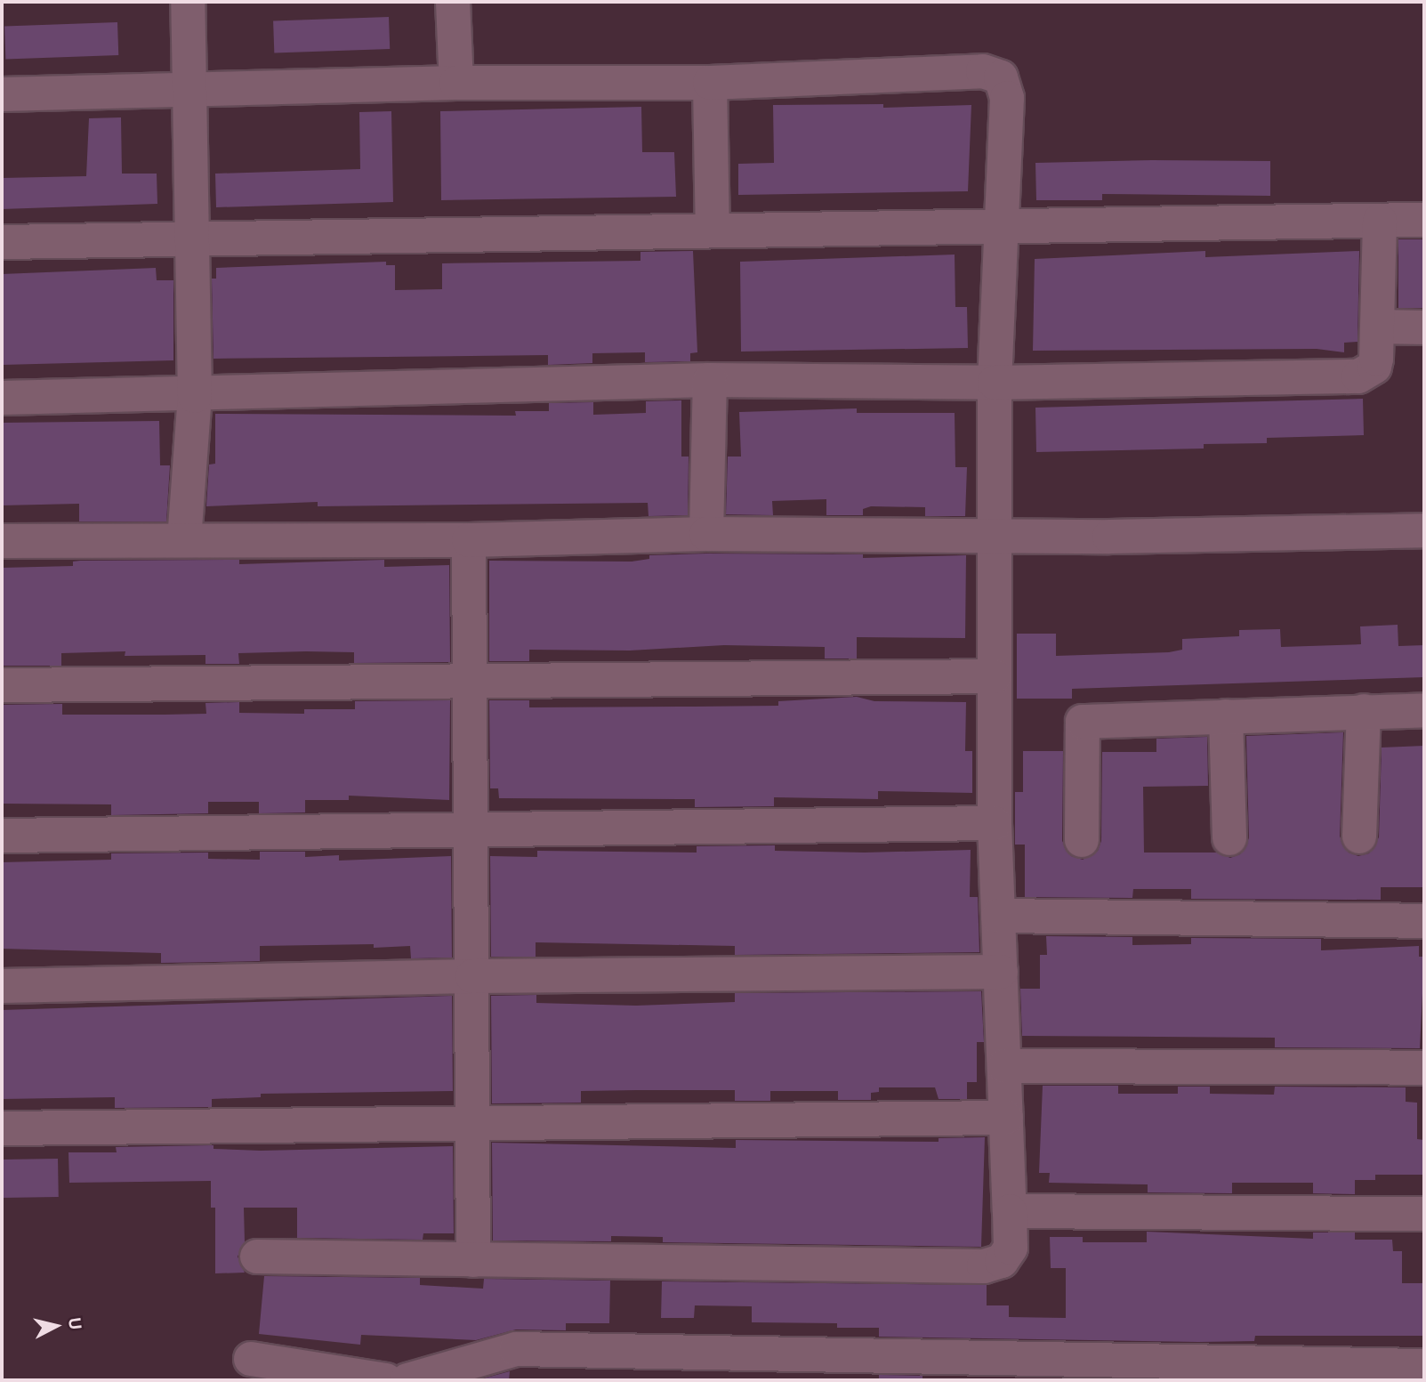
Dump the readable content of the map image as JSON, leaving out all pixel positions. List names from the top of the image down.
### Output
{
  "north": "right"
}
